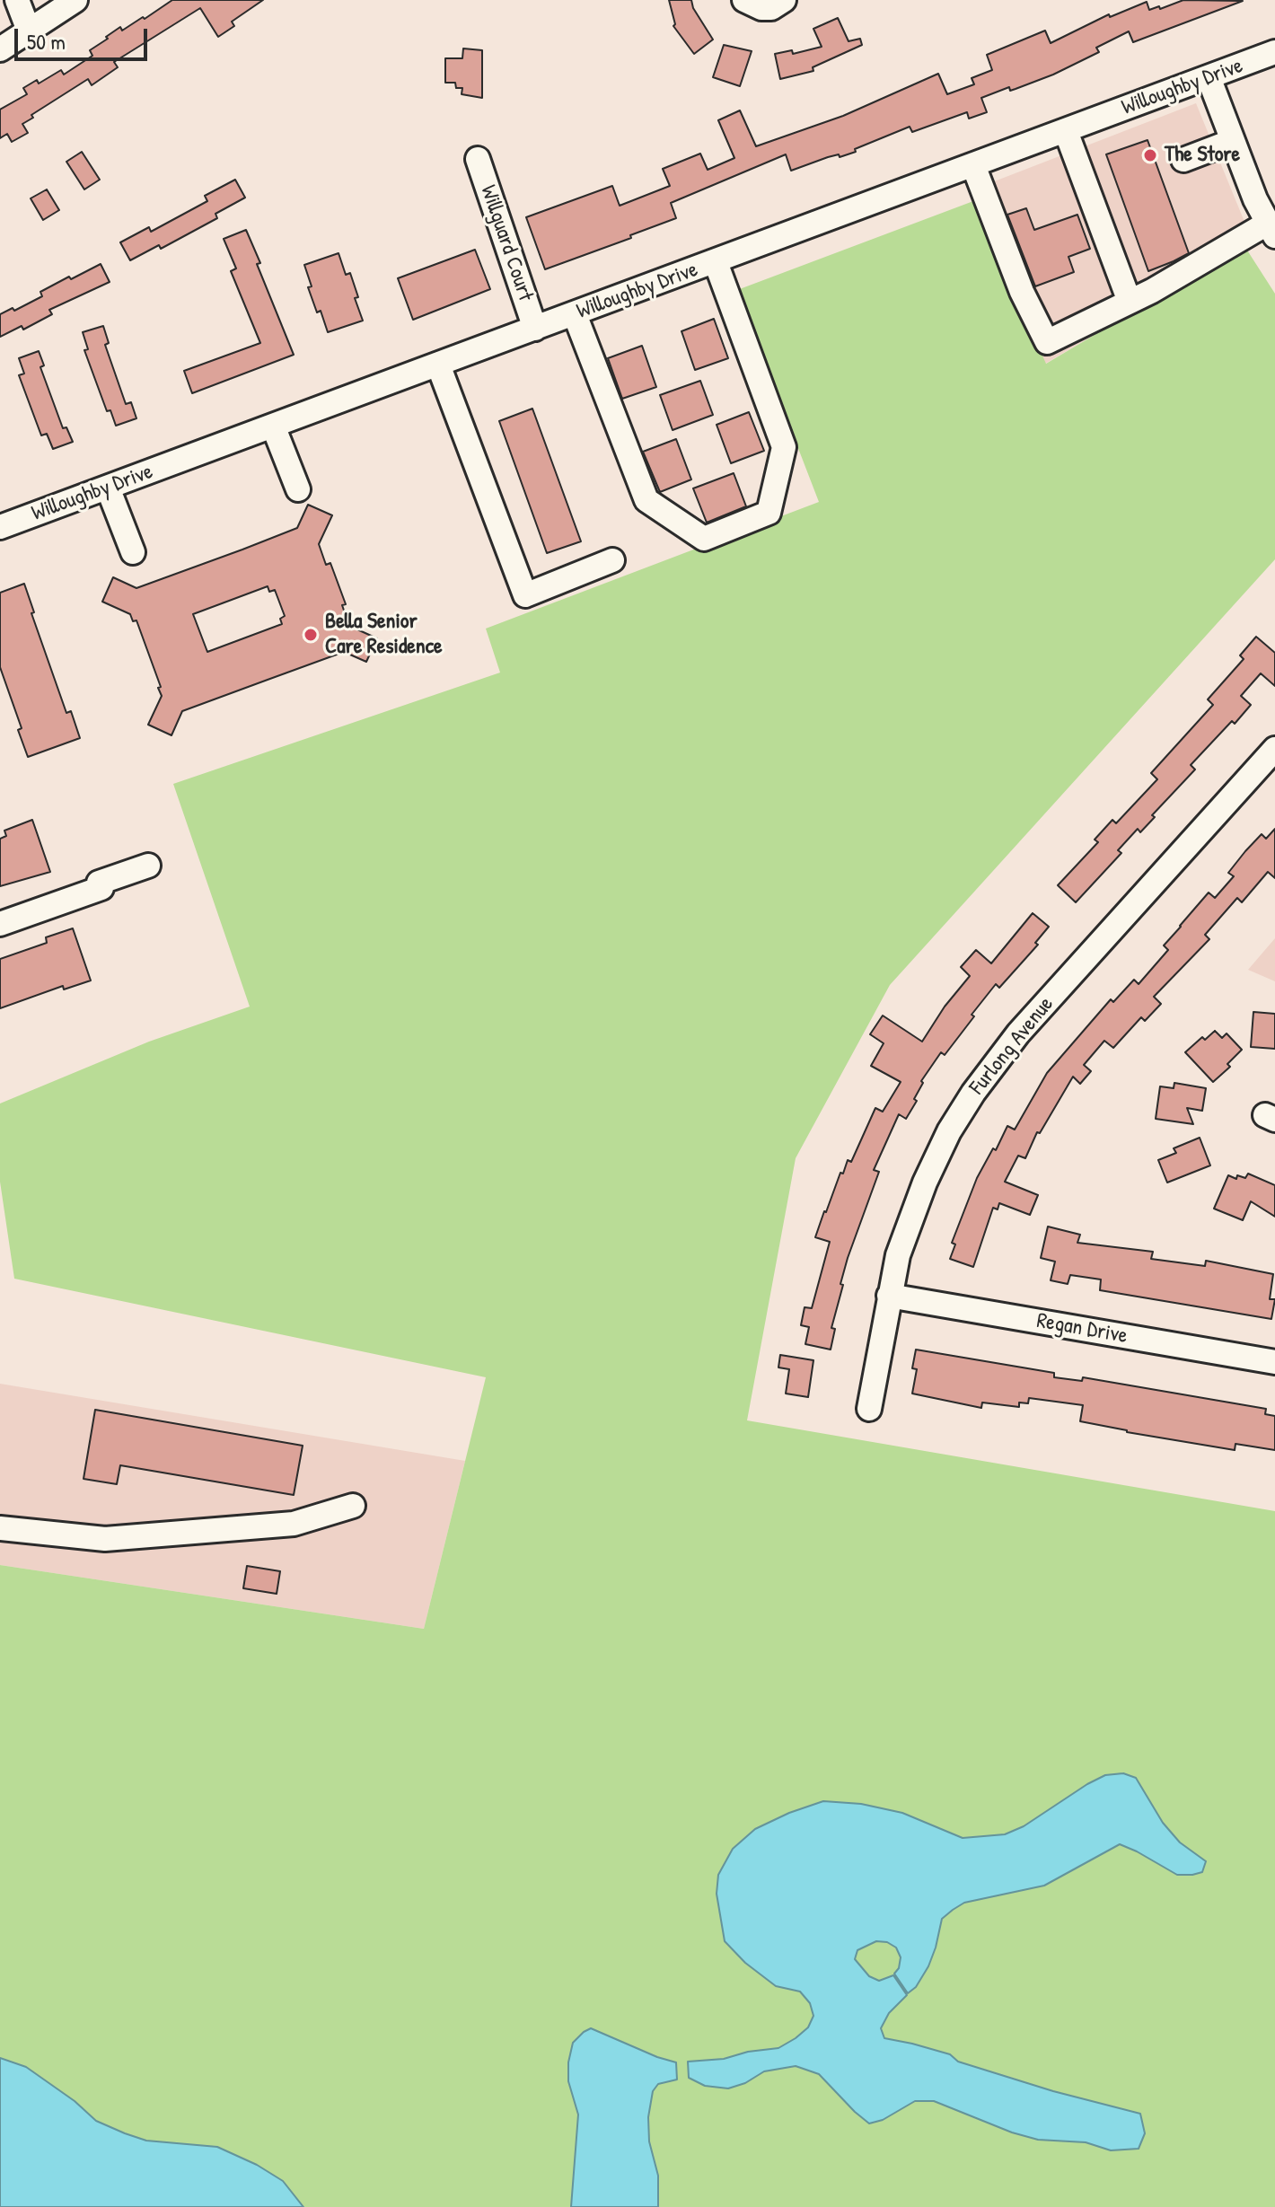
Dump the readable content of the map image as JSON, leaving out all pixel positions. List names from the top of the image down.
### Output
{
  "streets": {
    "street": [
      "Willoughby Drive",
      "Willguard Court",
      "Furlong Avenue",
      "Regan Drive"
    ]
  },
  "crossings": [
    ["Willoughby Drive", "Willguard Court"],
    ["Furlong Avenue", "Regan Drive"]
  ],
  "places": ["The Store", "Bella Senior Care Residence"],
  "scale_bar": "50 m"
}
